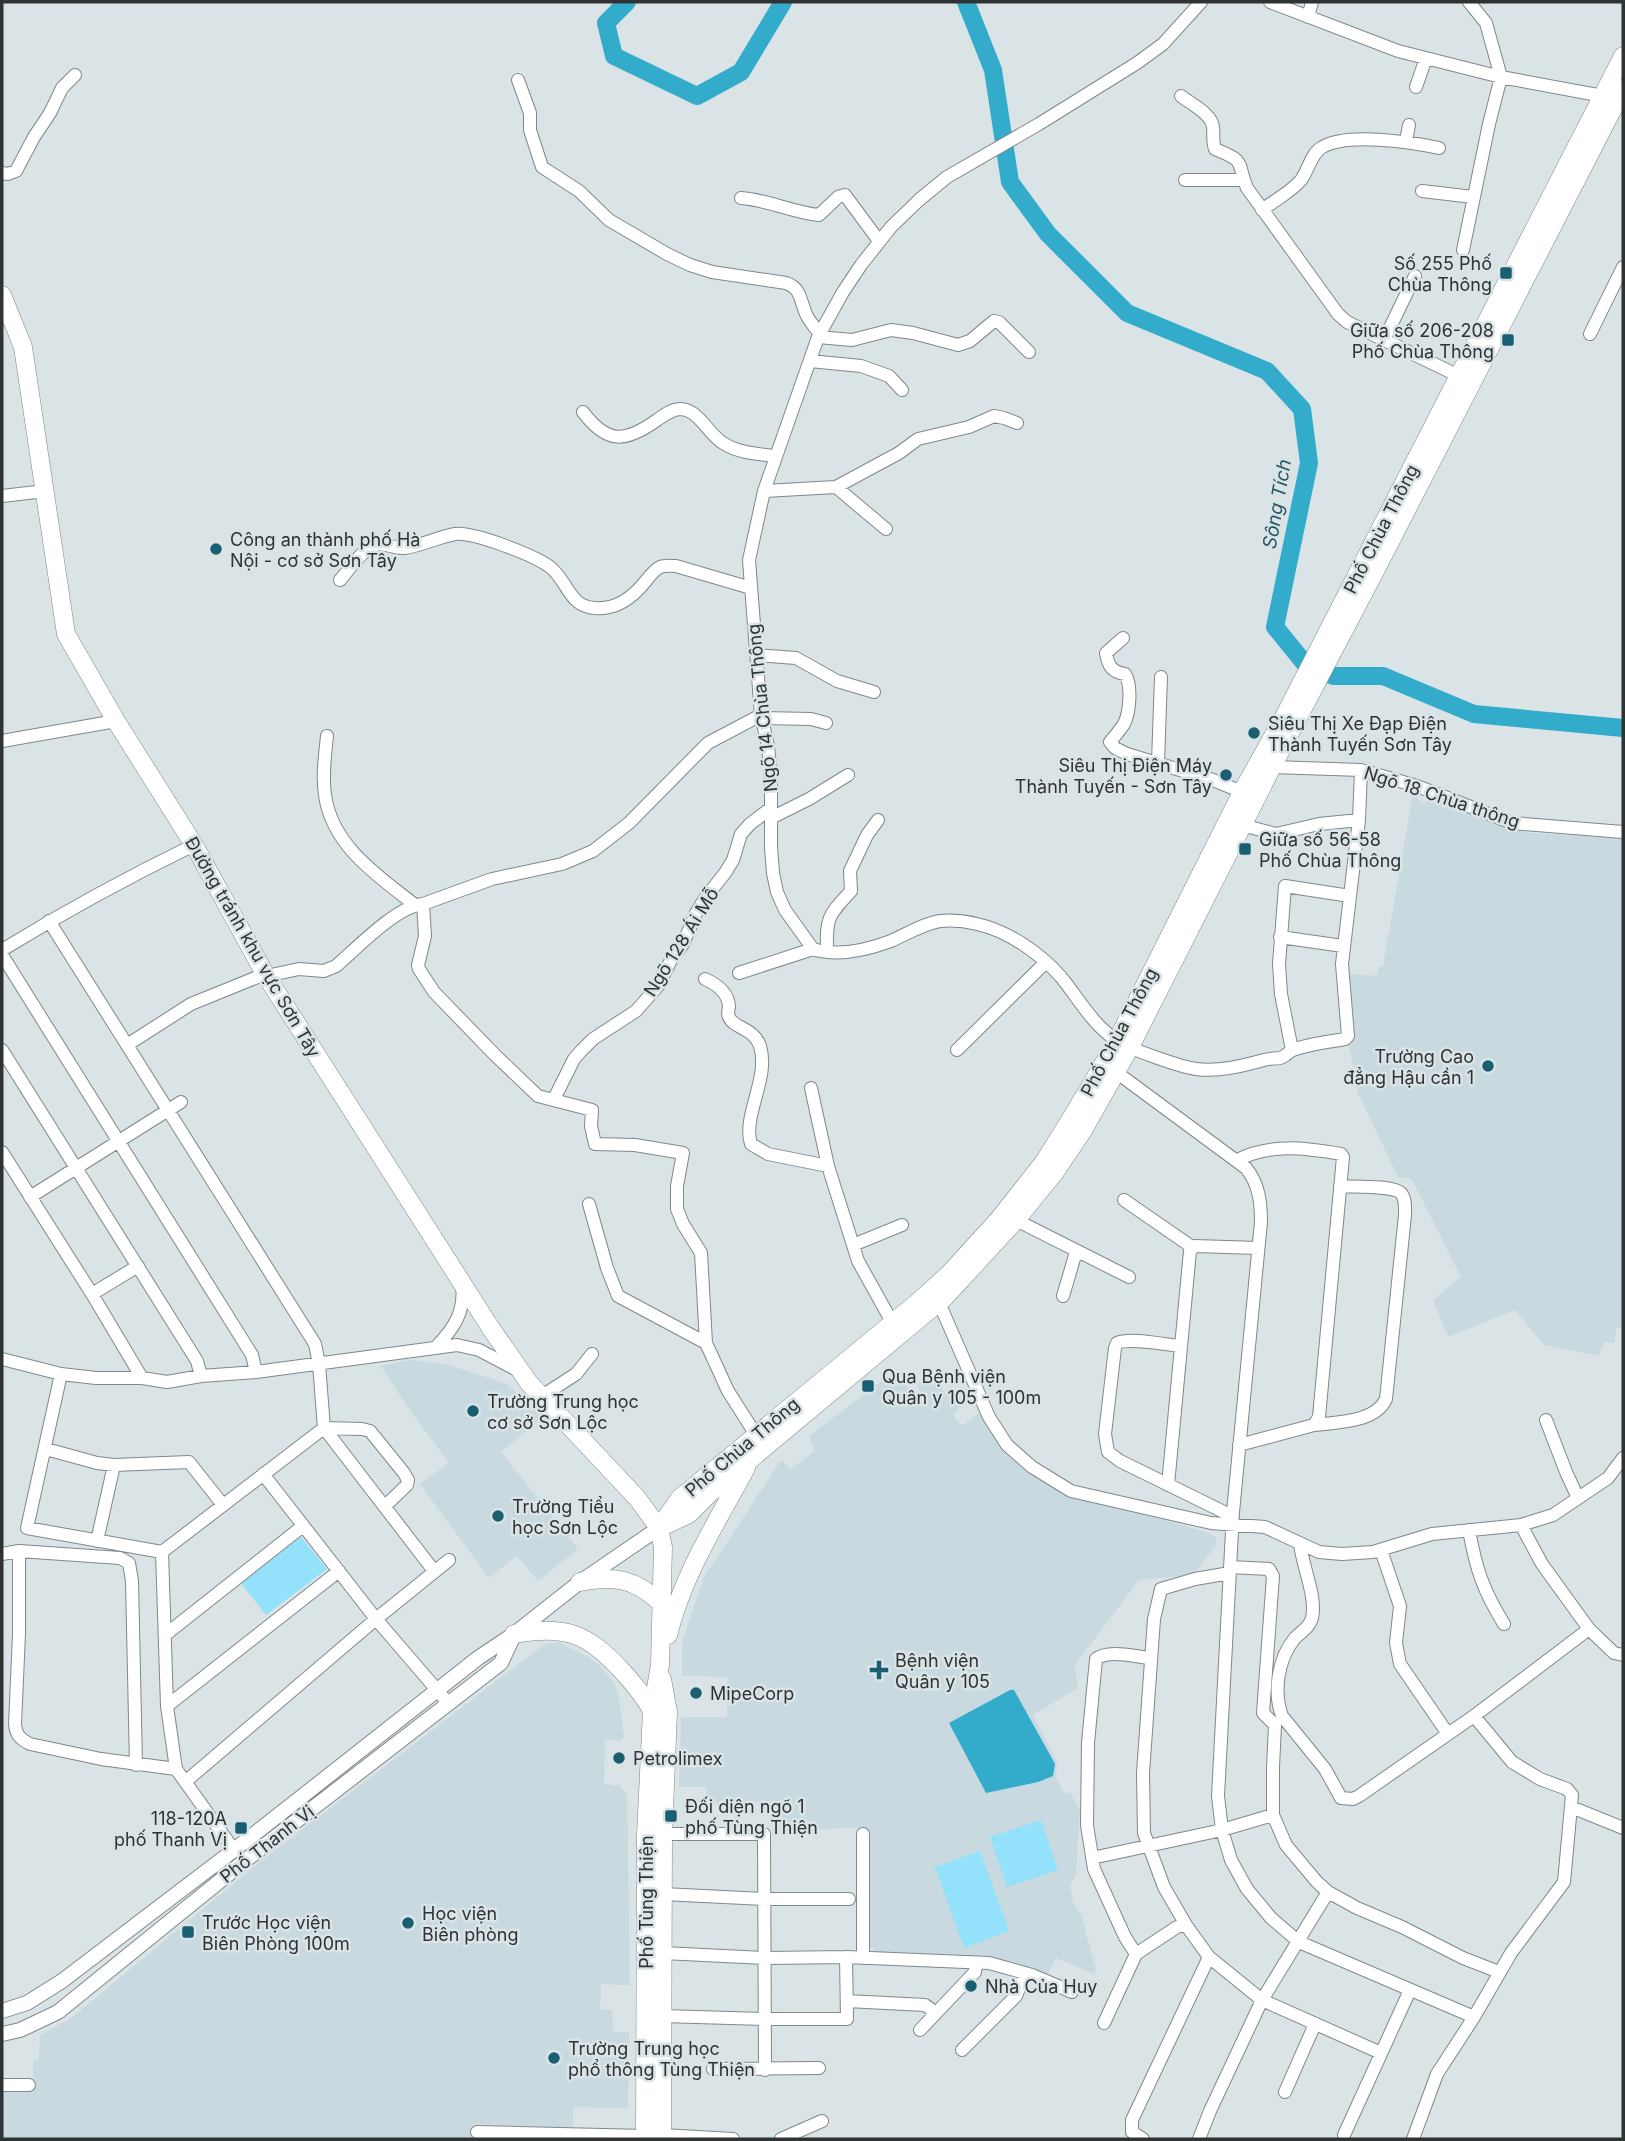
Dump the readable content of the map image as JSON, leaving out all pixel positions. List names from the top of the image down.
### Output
{
  "streets": {
    "highway": ["Phố Chùa Thông", "Đường tránh khu vực Sơn Tây", "Phố Tùng Thiện"],
    "main road": ["Phố Thanh Vị"],
    "street": ["Ngõ 14 Chùa Thông", "Ngõ 18 Chùa thông", "Ngõ 128 Ái Mỗ"]
  },
  "crossings": [
    ["Phố Chùa Thông", "Ngõ 18 Chùa thông"],
    ["Phố Chùa Thông", "Đường tránh khu vực Sơn Tây"],
    ["Phố Chùa Thông", "Phố Thanh Vị"],
    ["Phố Chùa Thông", "Phố Tùng Thiện"],
    ["Ngõ 14 Chùa Thông", "Ngõ 128 Ái Mỗ"],
    ["Đường tránh khu vực Sơn Tây", "Phố Thanh Vị"],
    ["Đường tránh khu vực Sơn Tây", "Phố Tùng Thiện"],
    ["Phố Thanh Vị", "Phố Tùng Thiện"]
  ],
  "water": ["Sông Tích"],
  "places": {
    "transit": [
      "Số 255 Phố Chùa Thông",
      "Giữa số 206-208 Phố Chùa Thông",
      "Giữa số 56-58 Phố Chùa Thông",
      "Qua Bệnh viện Quân y 105 - 100m",
      "Đối diện ngõ 1 phố Tùng Thiện",
      "118-120A phố Thanh Vị",
      "Trước Học viện Biên Phòng 100m"
    ],
    "other": [
      "Công an thành phố Hà Nội - cơ sở Sơn Tây",
      "Siêu Thị Xe Đạp Điện Thành Tuyến Sơn Tây",
      "Siêu Thị Điện Máy Thành Tuyến - Sơn Tây",
      "Trường Cao đẳng Hậu cần 1",
      "Trường Trung học cơ sở Sơn Lộc",
      "Trường Tiểu học Sơn Lộc",
      "MipeCorp",
      "Petrolimex",
      "Học viện Biên phòng",
      "Nhà Của Huy",
      "Trường Trung học phổ thông Tùng Thiện"
    ],
    "health": ["Bệnh viện Quân y 105"]
  }
}
